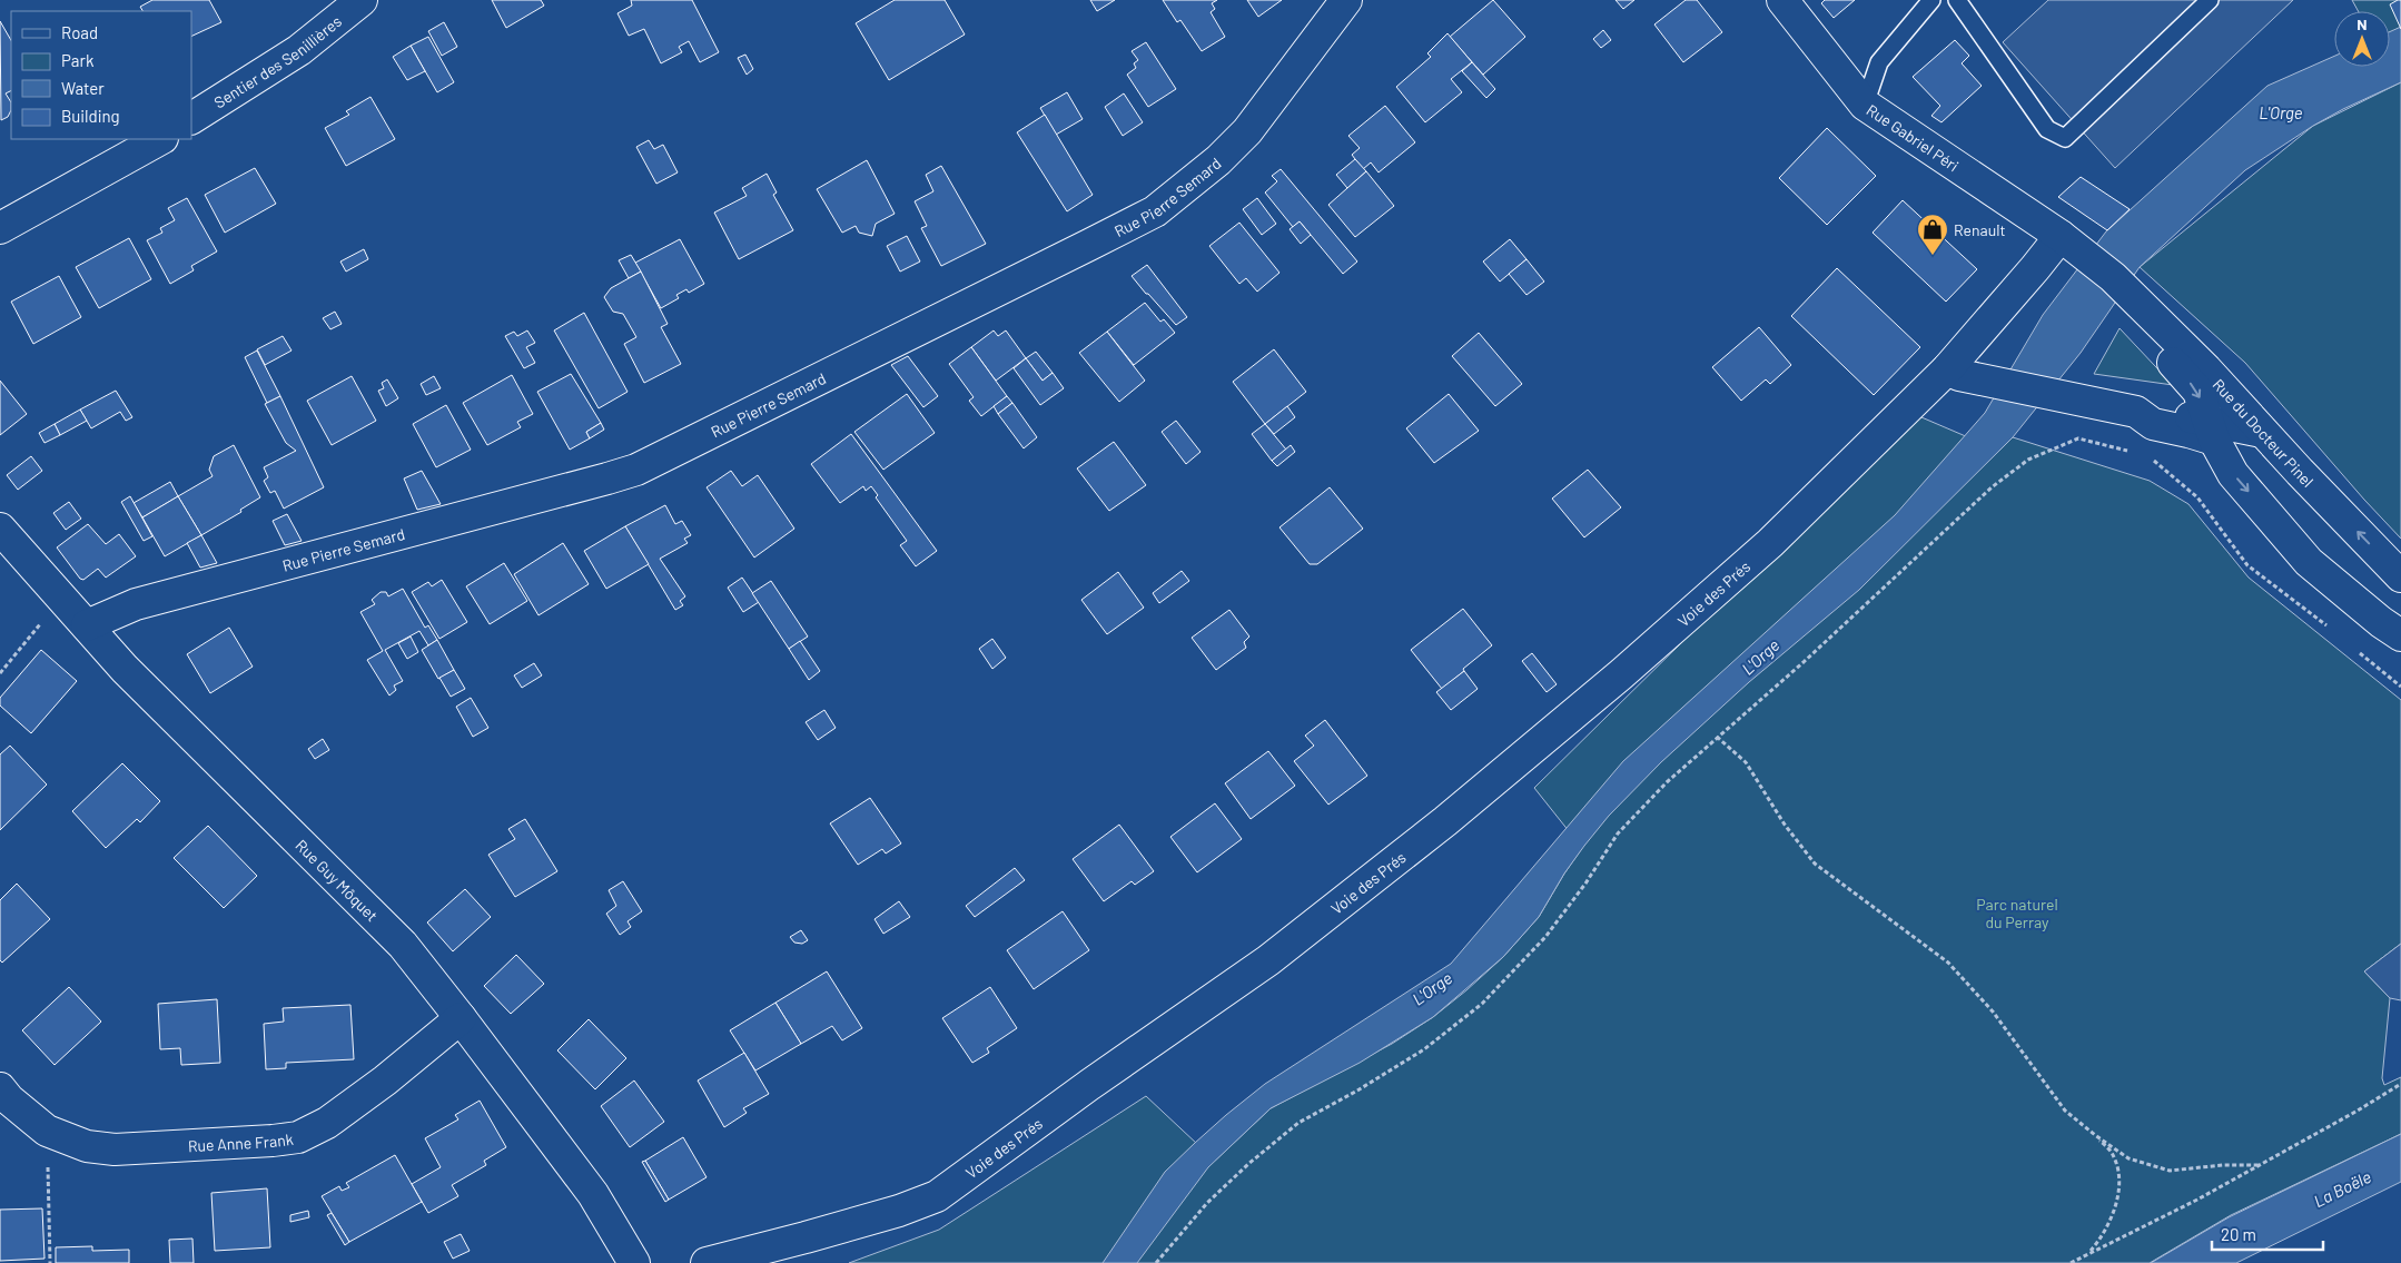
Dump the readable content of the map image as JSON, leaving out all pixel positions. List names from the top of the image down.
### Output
{
  "streets": {
    "street": [
      "Sentier des Senillières",
      "Rue Gabriel Péri",
      "Rue Pierre Semard",
      "Rue du Docteur Pinel",
      "Voie des Prés",
      "Rue Guy Môquet",
      "Rue Anne Frank"
    ]
  },
  "crossings": [
    ["Rue Gabriel Péri", "Rue du Docteur Pinel"],
    ["Rue Gabriel Péri", "Voie des Prés"],
    ["Rue Pierre Semard", "Rue Guy Môquet"],
    ["Rue Guy Môquet", "Rue Anne Frank"]
  ],
  "water": ["L'Orge", "La Boële"],
  "parks": ["Parc naturel du Perray"],
  "places": {
    "shop": ["Renault"]
  },
  "legend": [
    "Road",
    "Park",
    "Water",
    "Building"
  ],
  "scale_bar": "20 m",
  "north": "top"
}
